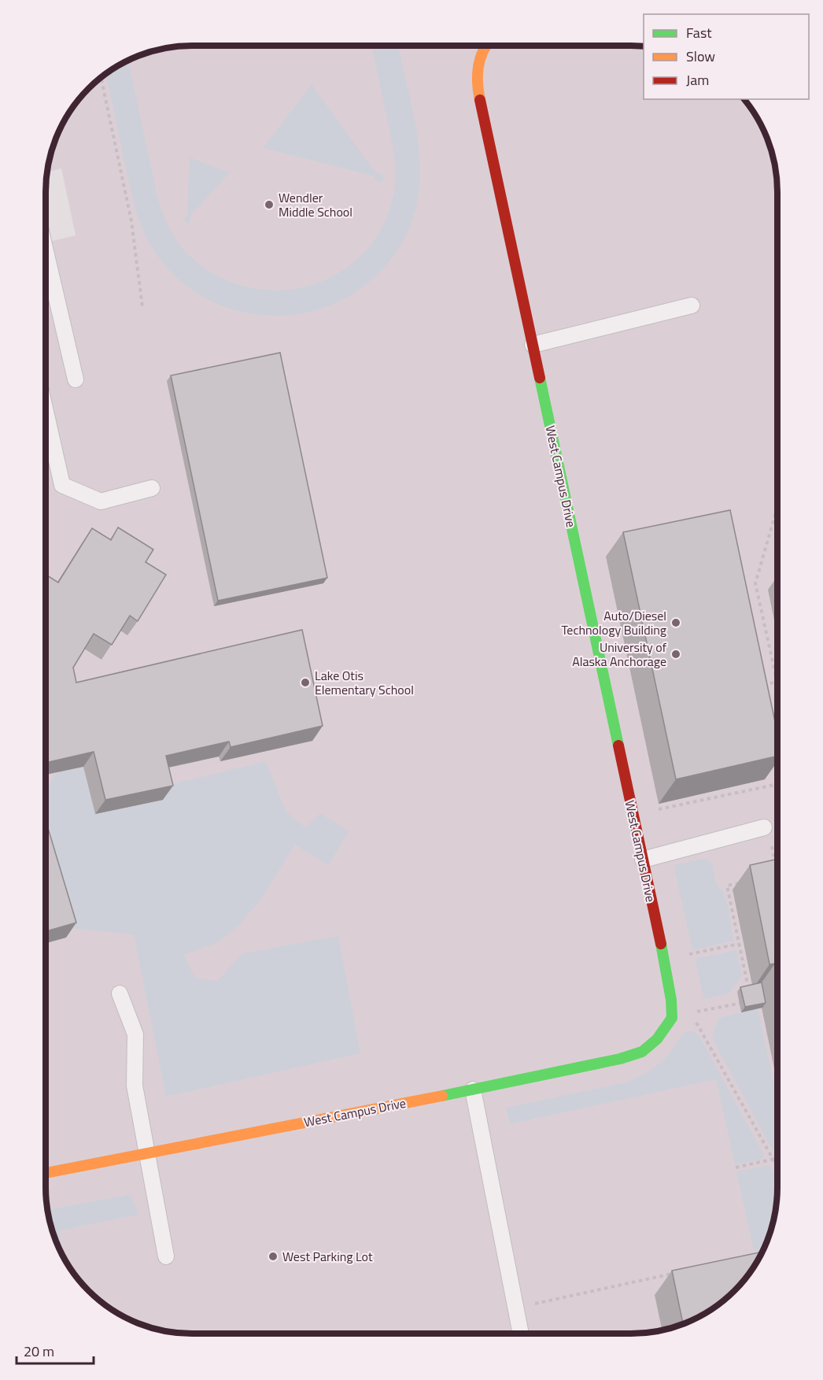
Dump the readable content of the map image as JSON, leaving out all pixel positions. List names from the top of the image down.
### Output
{
  "streets": {
    "street": ["West Campus Drive"]
  },
  "places": [
    "Wendler Middle School",
    "Auto/Diesel Technology Building",
    "University of Alaska Anchorage",
    "Lake Otis Elementary School",
    "West Parking Lot"
  ],
  "legend": ["Fast", "Slow", "Jam"],
  "scale_bar": "20 m"
}
